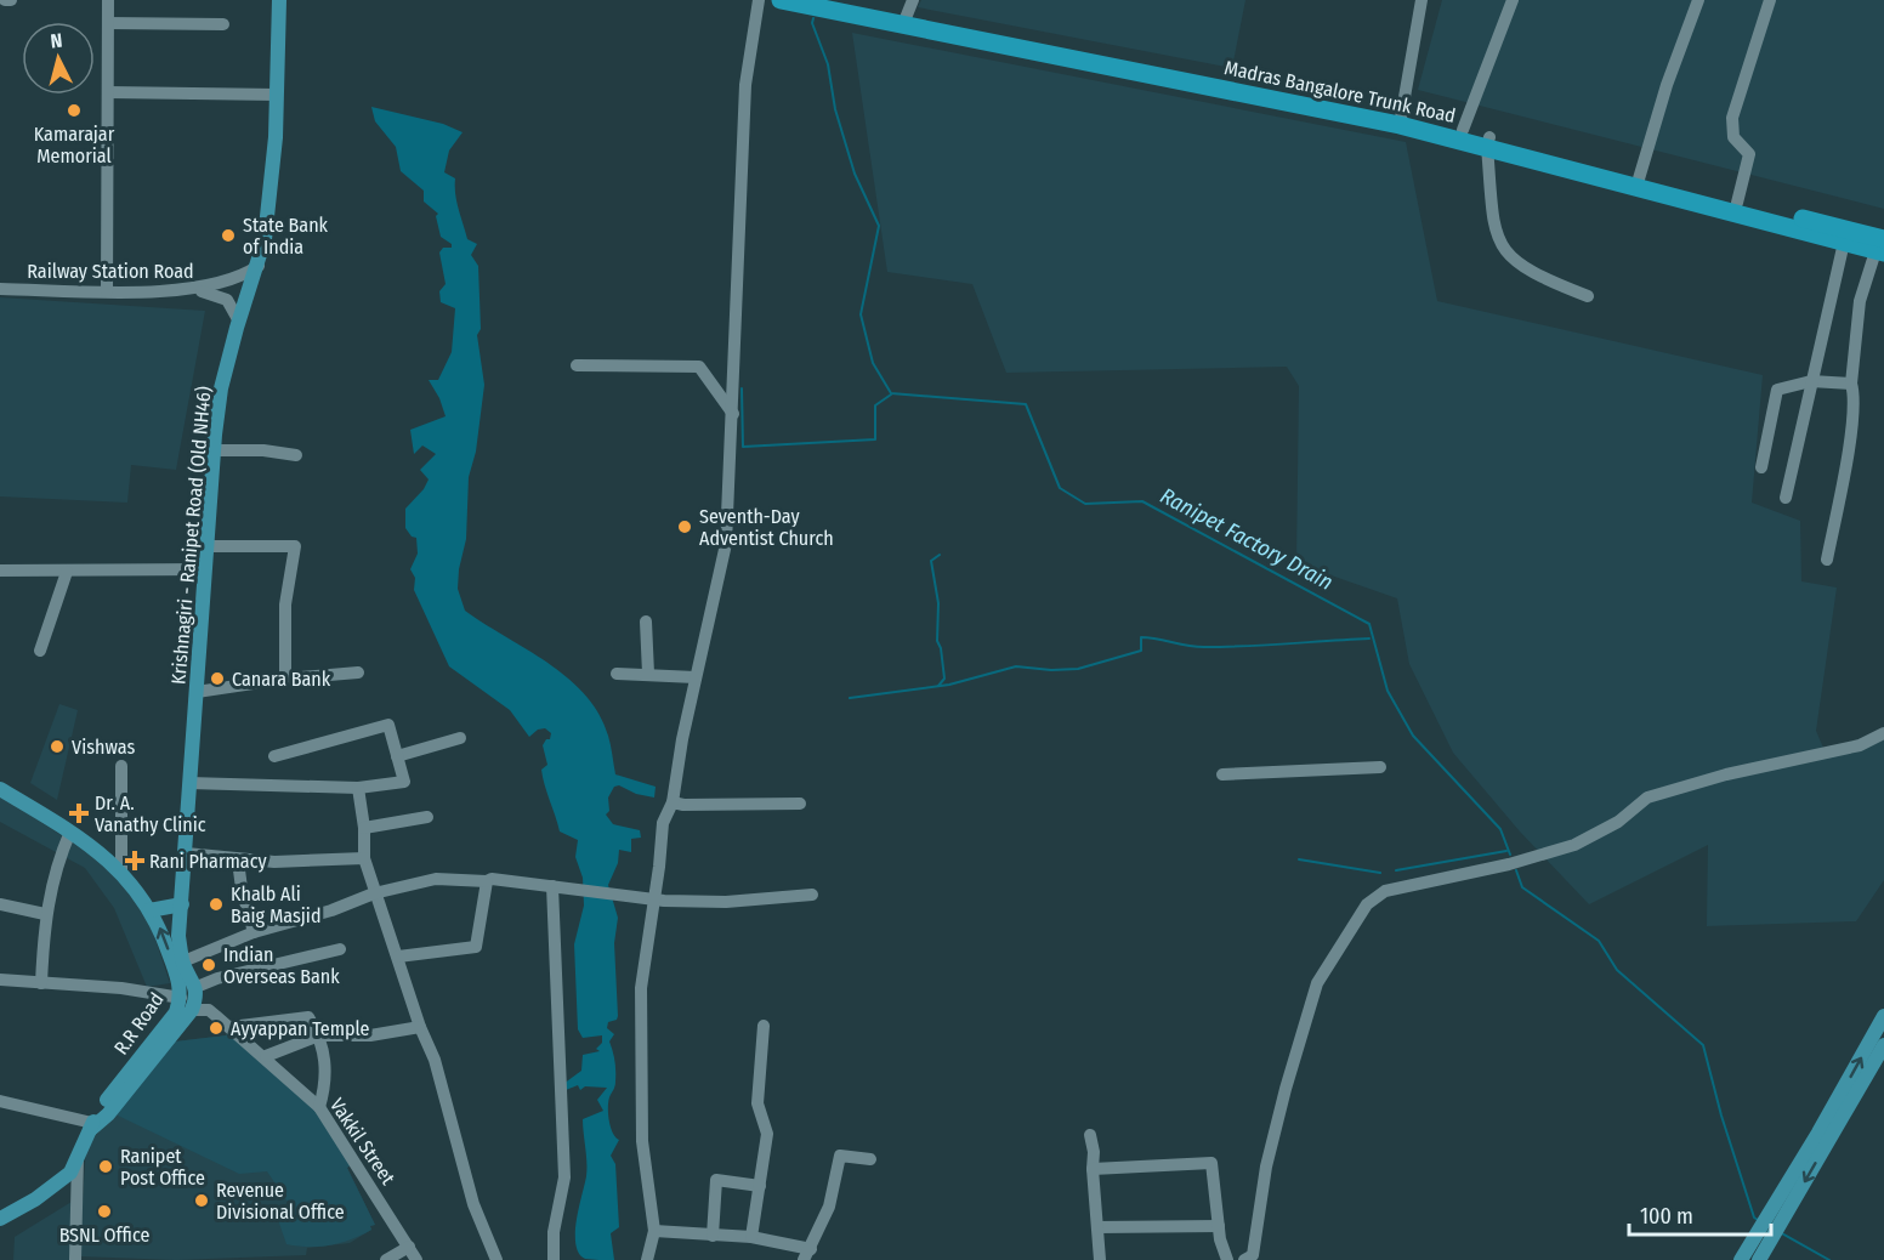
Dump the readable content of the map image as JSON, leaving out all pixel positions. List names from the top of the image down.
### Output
{
  "streets": {
    "highway": ["Madras Bangalore Trunk Road"],
    "main road": ["Krishnagiri - Ranipet Road (Old NH46)", "R.R Road"],
    "street": ["Railway Station Road", "Vakkil Street"]
  },
  "crossings": [
    ["Railway Station Road", "Krishnagiri - Ranipet Road (Old NH46)"],
    ["R.R Road", "Vakkil Street"]
  ],
  "water": ["Ranipet Factory Drain"],
  "places": {
    "other": [
      "Kamarajar Memorial",
      "State Bank of India",
      "Seventh-Day Adventist Church",
      "Canara Bank",
      "Vishwas",
      "Khalb Ali Baig Masjid",
      "Indian Overseas Bank",
      "Ayyappan Temple",
      "Ranipet Post Office",
      "Revenue Divisional Office",
      "BSNL Office"
    ],
    "health": ["Dr. A. Vanathy Clinic", "Rani Pharmacy"]
  },
  "scale_bar": "100 m",
  "north": "top"
}
